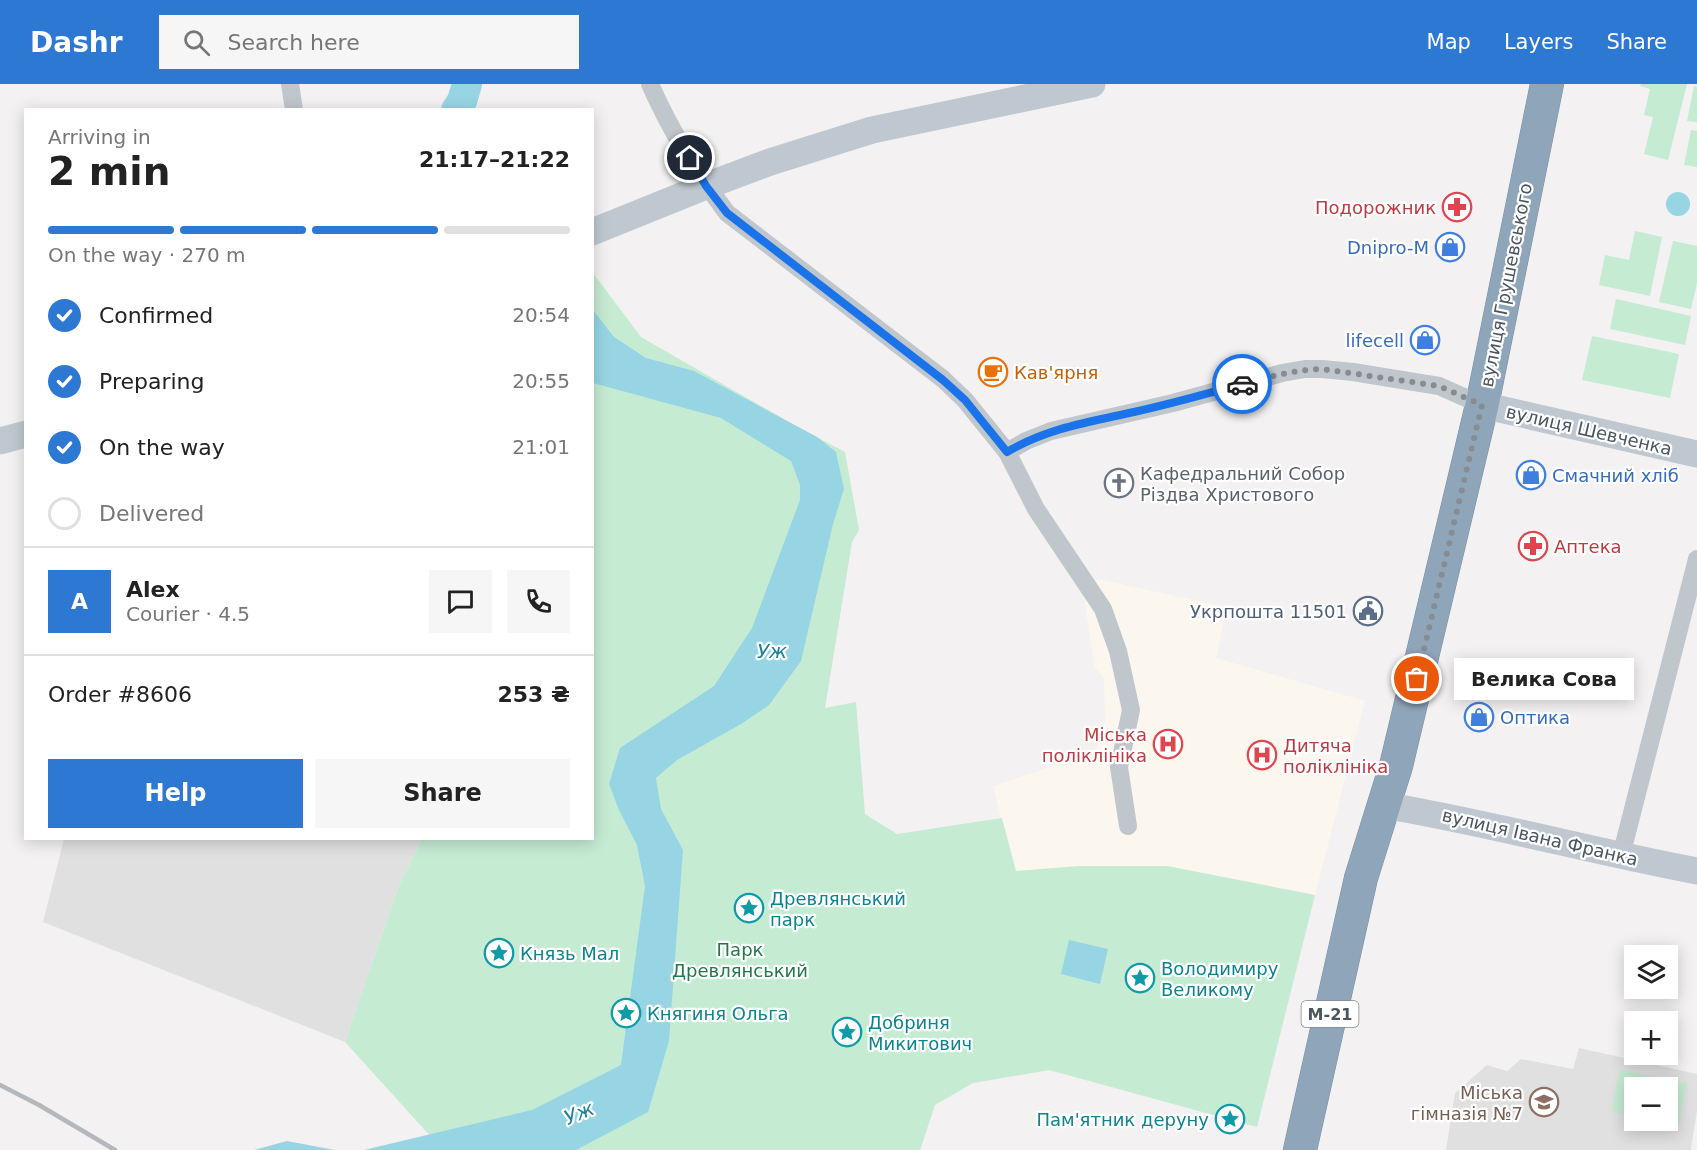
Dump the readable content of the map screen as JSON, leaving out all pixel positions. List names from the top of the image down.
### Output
{
  "streets": {
    "highway": ["вулиця Грушевського", "М-21"],
    "street": ["вулиця Шевченка", "вулиця Івана Франка"]
  },
  "crossings": [
    ["вулиця Грушевського", "вулиця Шевченка"],
    ["вулиця Грушевського", "вулиця Івана Франка"]
  ],
  "water": ["Уж"],
  "parks": ["Парк Древлянський"],
  "places": {
    "pharmacy": ["Подорожник", "Аптека"],
    "shop": [
      "Dnipro-M",
      "lifecell",
      "Смачний хліб",
      "Оптика"
    ],
    "cafe": ["Кав'ярня"],
    "church": ["Кафедральний Собор Різдва Христового"],
    "public building": ["Укрпошта 11501"],
    "other": ["Велика Сова"],
    "hospital": ["Міська поліклініка", "Дитяча поліклініка"],
    "place": [
      "Древлянський парк",
      "Князь Мал",
      "Володимиру Великому",
      "Княгиня Ольга",
      "Добриня Микитович",
      "Пам'ятник деруну"
    ],
    "school or university": ["Міська гімназія №7"]
  },
  "page": {
    "header": "Dashr",
    "search": "Search here",
    "nav": ["Map", "Layers", "Share"],
    "heading": ["2 min", "Arriving in", "21:17–21:22"],
    "panel": [
      "Alex",
      "Courier · 4.5",
      "Order #8606",
      "253 ₴"
    ],
    "bar": "On the way · 270 m",
    "list": [
      ["Confirmed", "20:54"],
      ["Preparing", "20:55"],
      ["On the way", "21:01"],
      "Delivered"
    ],
    "round": "A",
    "bubble": "Велика Сова",
    "buttons": ["Help", "Share"],
    "map_buttons": ["+", "−"]
  }
}
